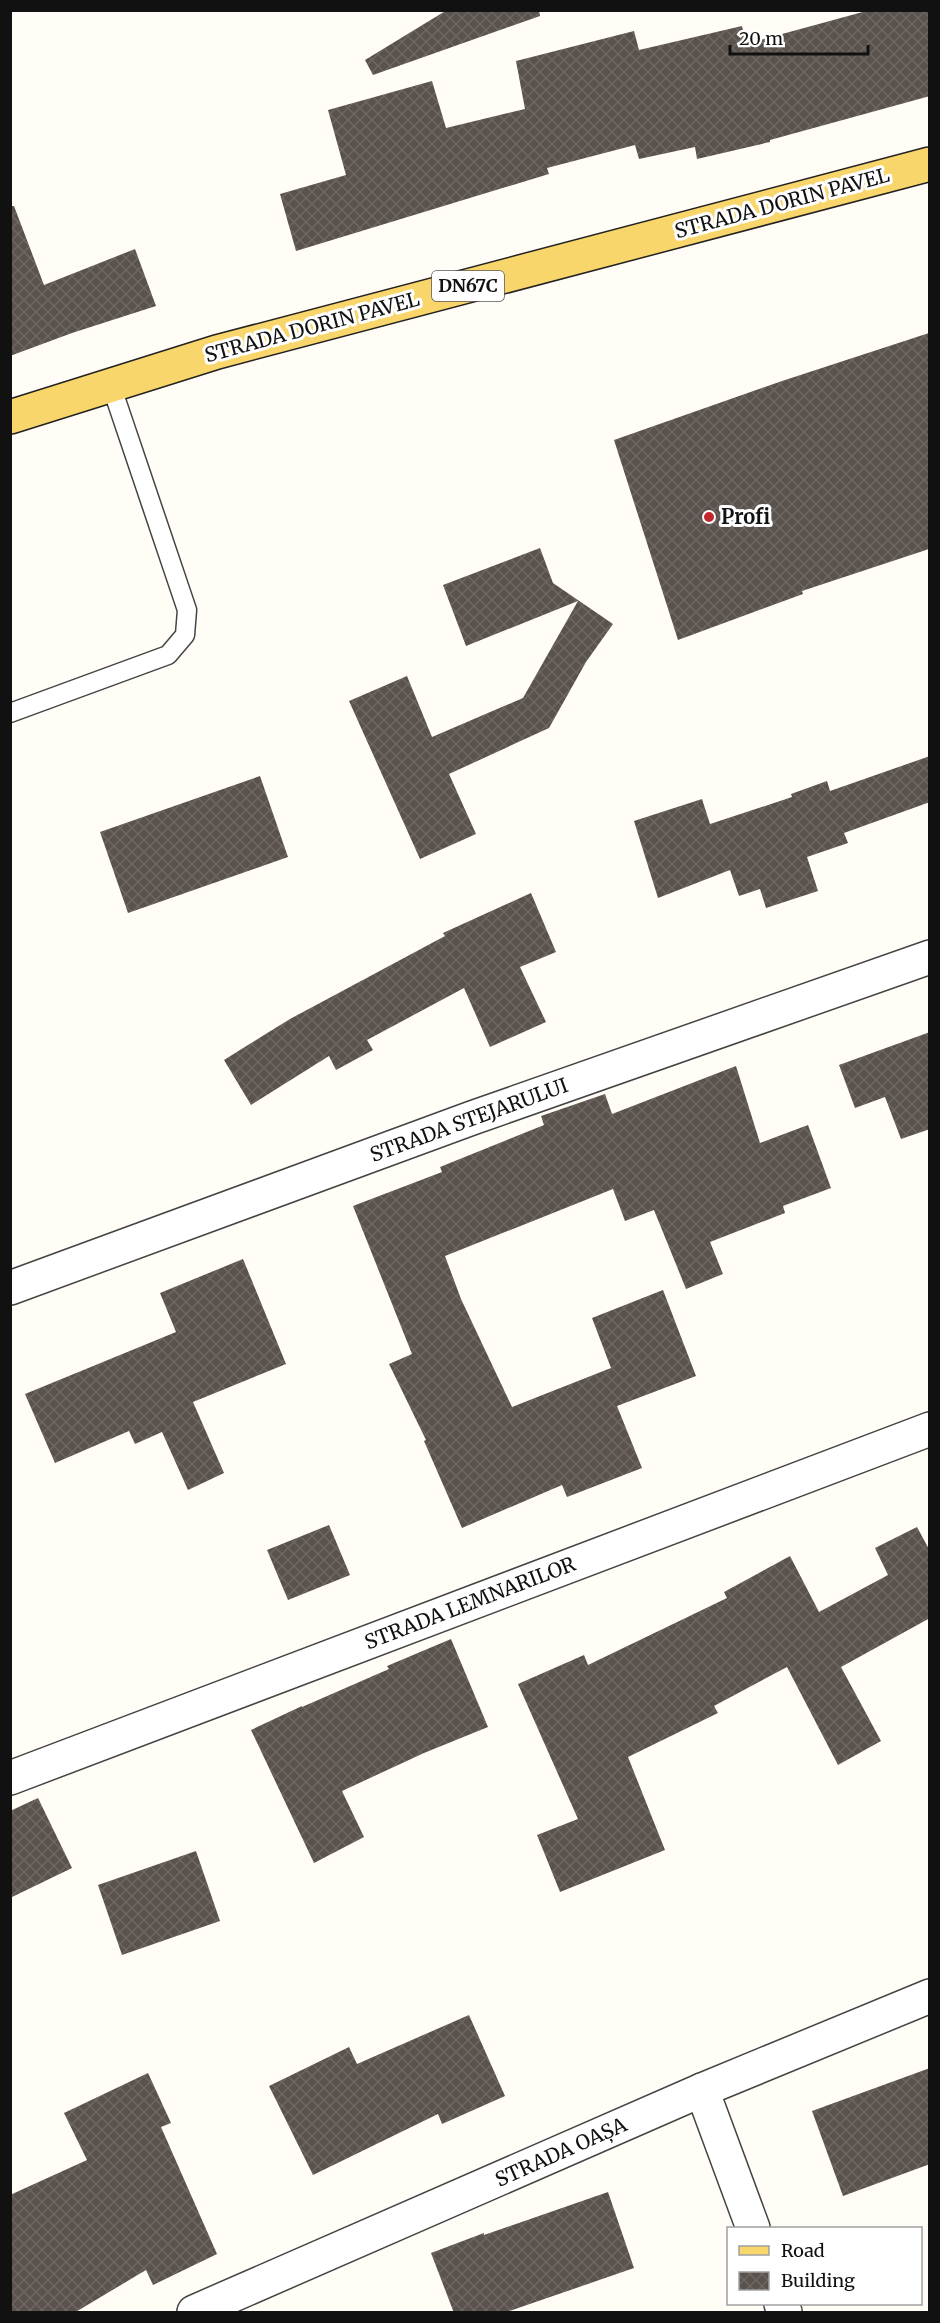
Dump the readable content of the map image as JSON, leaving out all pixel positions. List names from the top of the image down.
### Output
{
  "streets": {
    "main road": ["STRADA DORIN PAVEL", "DN67C"],
    "street": ["STRADA STEJARULUI", "STRADA LEMNARILOR", "STRADA OAȘA"]
  },
  "places": ["Profi"],
  "legend": ["Road", "Building"],
  "scale_bar": "20 m"
}
